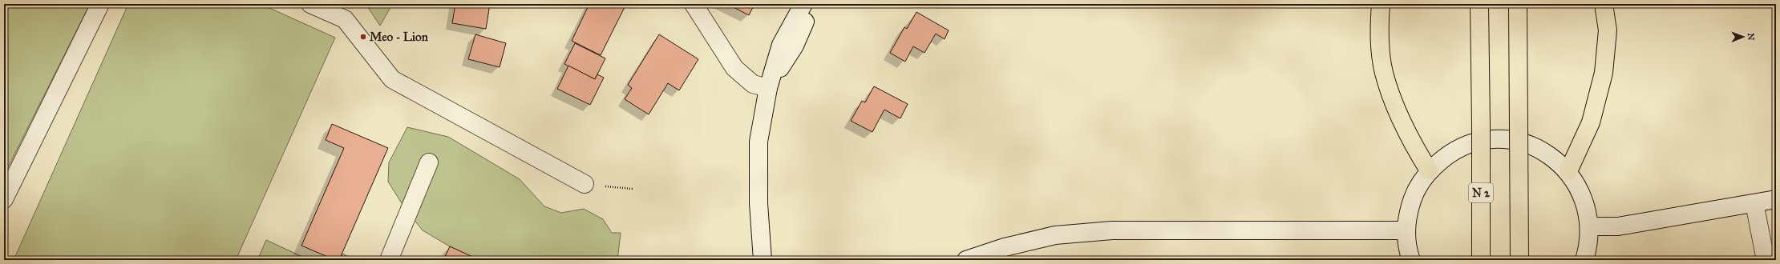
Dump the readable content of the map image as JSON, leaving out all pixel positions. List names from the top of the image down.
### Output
{
  "streets": {
    "highway": ["N 2"]
  },
  "places": ["Meo - Lion"],
  "north": "right"
}
